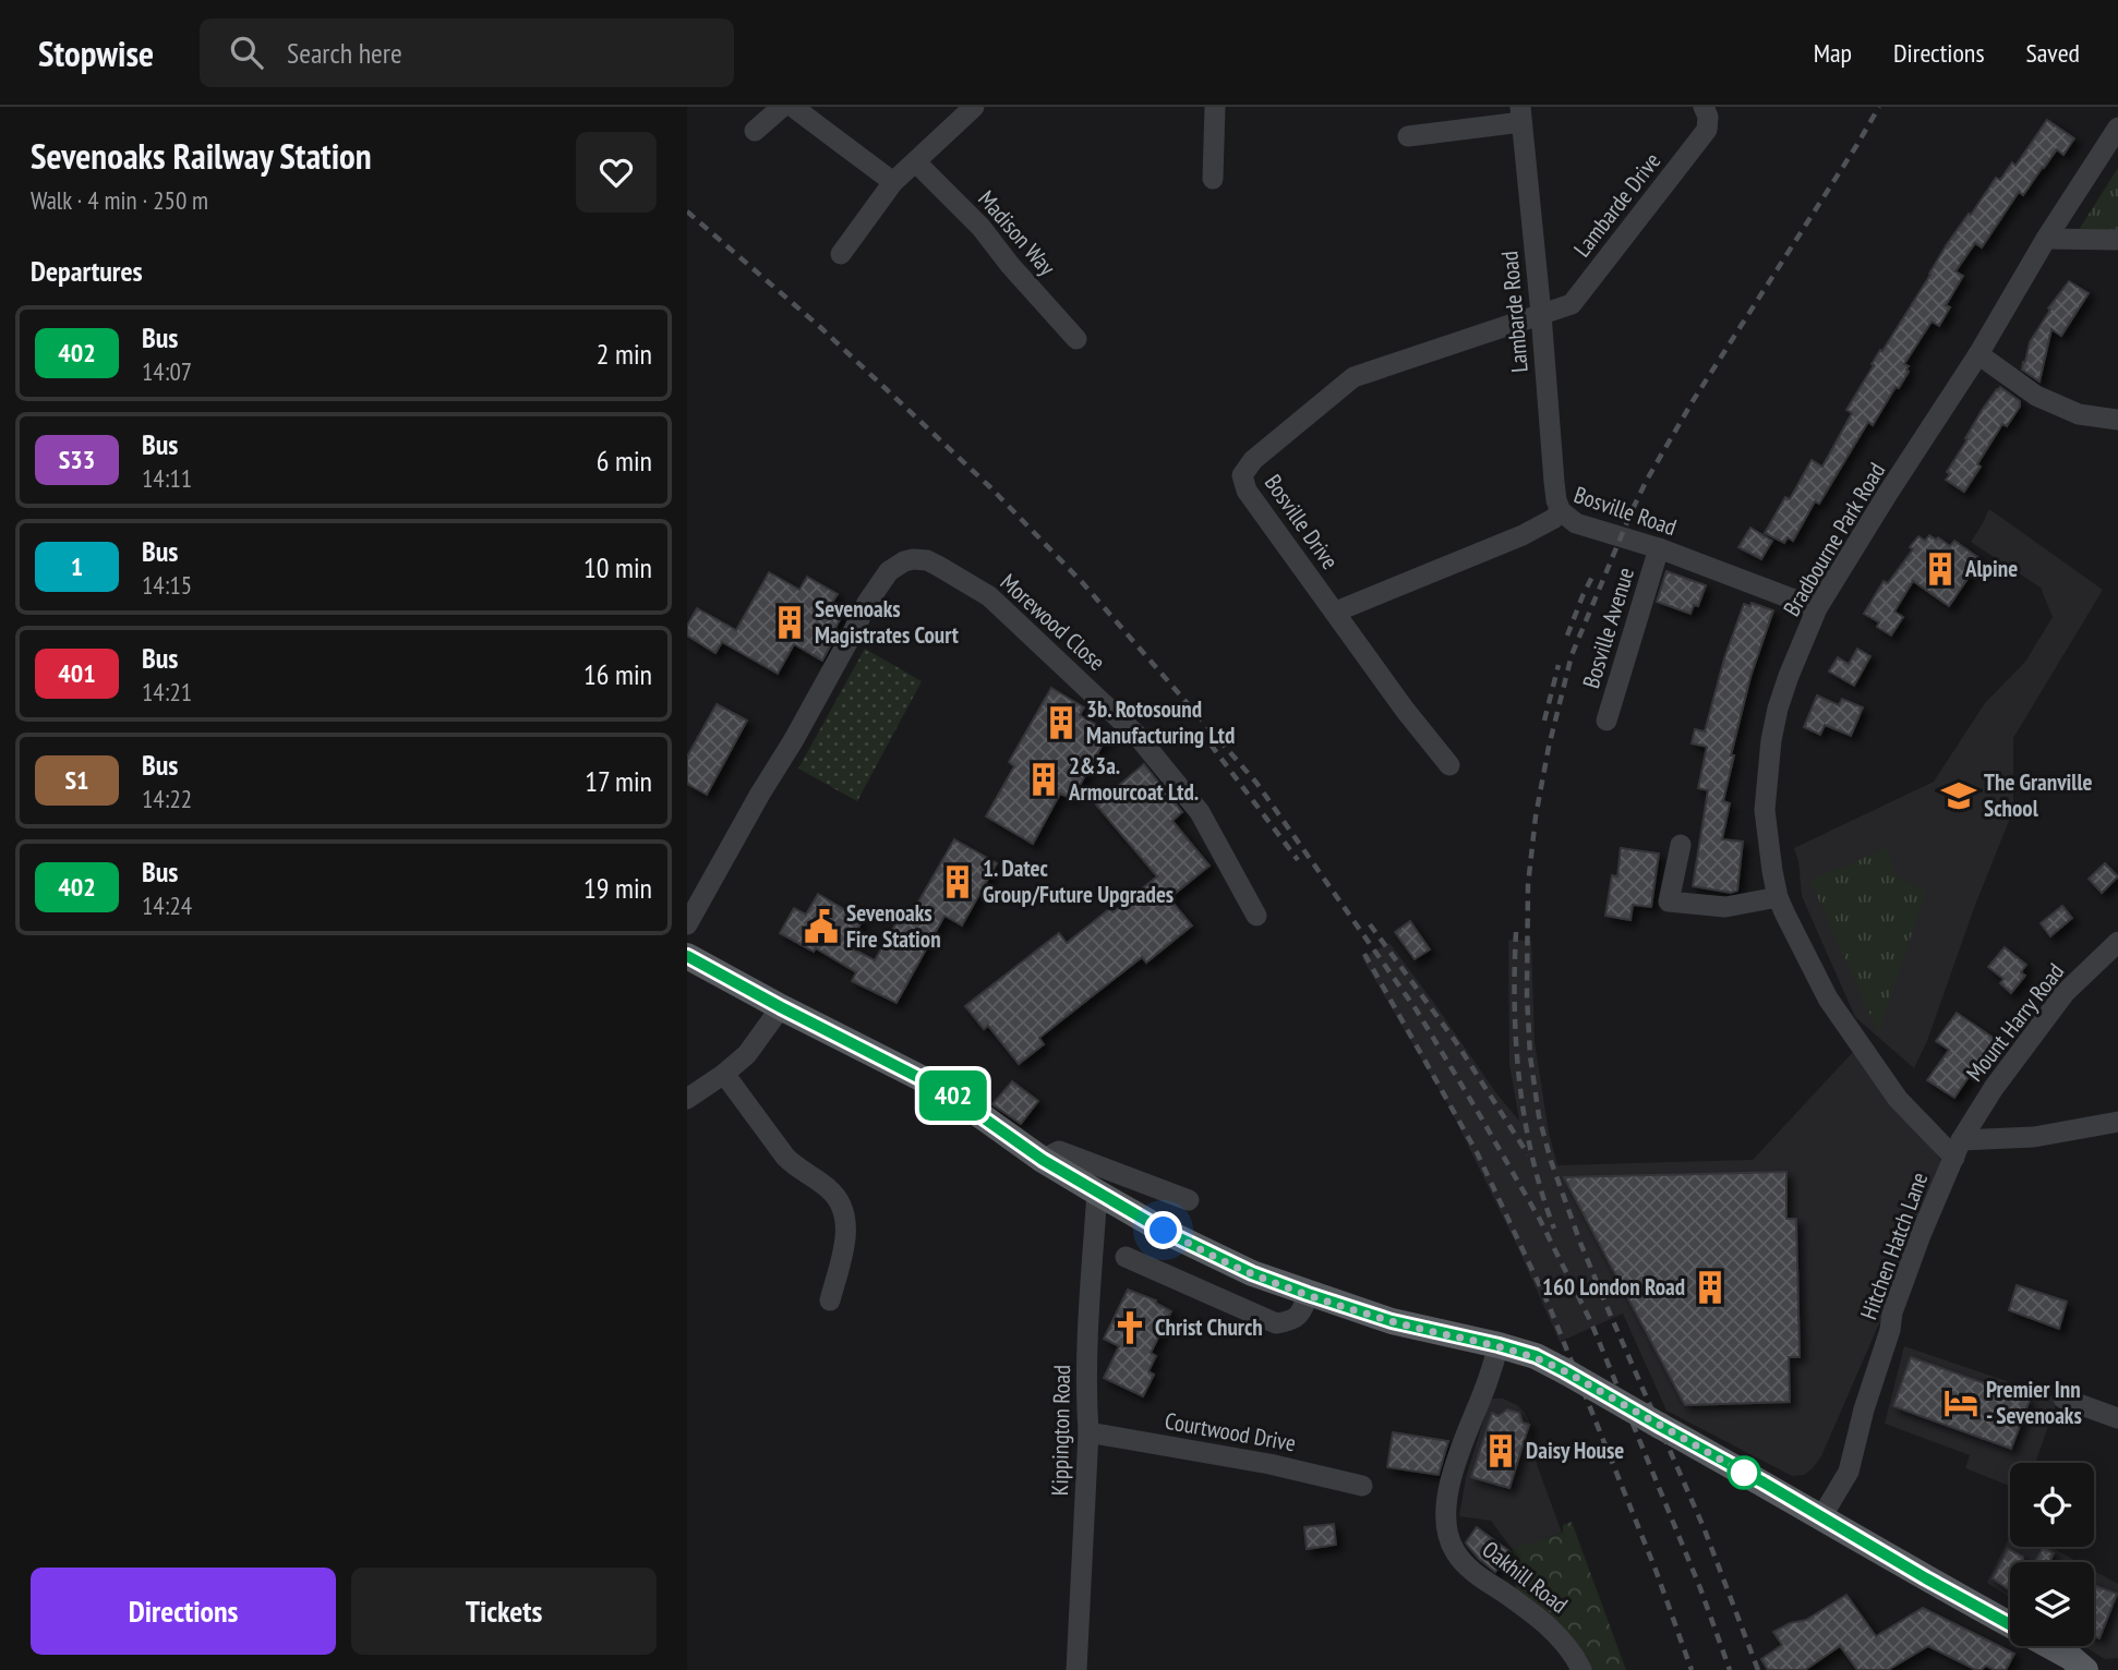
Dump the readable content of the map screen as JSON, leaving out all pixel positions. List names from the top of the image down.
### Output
{
  "streets": {
    "street": [
      "Lambarde Drive",
      "Madison Way",
      "Lambarde Road",
      "Bosville Road",
      "Bosville Drive",
      "Bradbourne Park Road",
      "Morewood Close",
      "Bosville Avenue",
      "Mount Harry Road",
      "Hitchen Hatch Lane",
      "Kippington Road",
      "Courtwood Drive",
      "Oakhill Road"
    ]
  },
  "crossings": [
    ["Lambarde Drive", "Lambarde Road"],
    ["Lambarde Drive", "Bosville Drive"],
    ["Lambarde Road", "Bosville Road"],
    ["Lambarde Road", "Bosville Drive"],
    ["Bosville Road", "Bosville Drive"],
    ["Bosville Road", "Bradbourne Park Road"],
    ["Bosville Road", "Bosville Avenue"],
    ["Bradbourne Park Road", "Mount Harry Road"],
    ["Bradbourne Park Road", "Hitchen Hatch Lane"],
    ["Mount Harry Road", "Hitchen Hatch Lane"],
    ["Kippington Road", "Courtwood Drive"]
  ],
  "places": {
    "building": [
      "Alpine",
      "Sevenoaks Magistrates Court",
      "3b. Rotosound Manufacturing Ltd",
      "2&3a. Armourcoat Ltd.",
      "1. Datec Group/Future Upgrades",
      "160 London Road",
      "Daisy House"
    ],
    "school or university": ["The Granville School"],
    "public building": ["Sevenoaks Fire Station"],
    "church": ["Christ Church"],
    "hotel": ["Premier Inn - Sevenoaks"]
  },
  "lines": ["bus line 402"],
  "page": {
    "header": "Stopwise",
    "search": "Search here",
    "nav": ["Map", "Directions", "Saved"],
    "heading": [
      ["Sevenoaks Railway Station", "Walk · 4 min · 250 m"],
      "Departures"
    ],
    "on_map": "402",
    "list": [
      {
        "mark": "402",
        "name": "Bus",
        "note": "14:07",
        "value": "2 min"
      },
      {
        "mark": "S33",
        "name": "Bus",
        "note": "14:11",
        "value": "6 min"
      },
      {
        "mark": "1",
        "name": "Bus",
        "note": "14:15",
        "value": "10 min"
      },
      {
        "mark": "401",
        "name": "Bus",
        "note": "14:21",
        "value": "16 min"
      },
      {
        "mark": "S1",
        "name": "Bus",
        "note": "14:22",
        "value": "17 min"
      },
      {
        "mark": "402",
        "name": "Bus",
        "note": "14:24",
        "value": "19 min"
      }
    ],
    "buttons": ["Directions", "Tickets"]
  }
}
